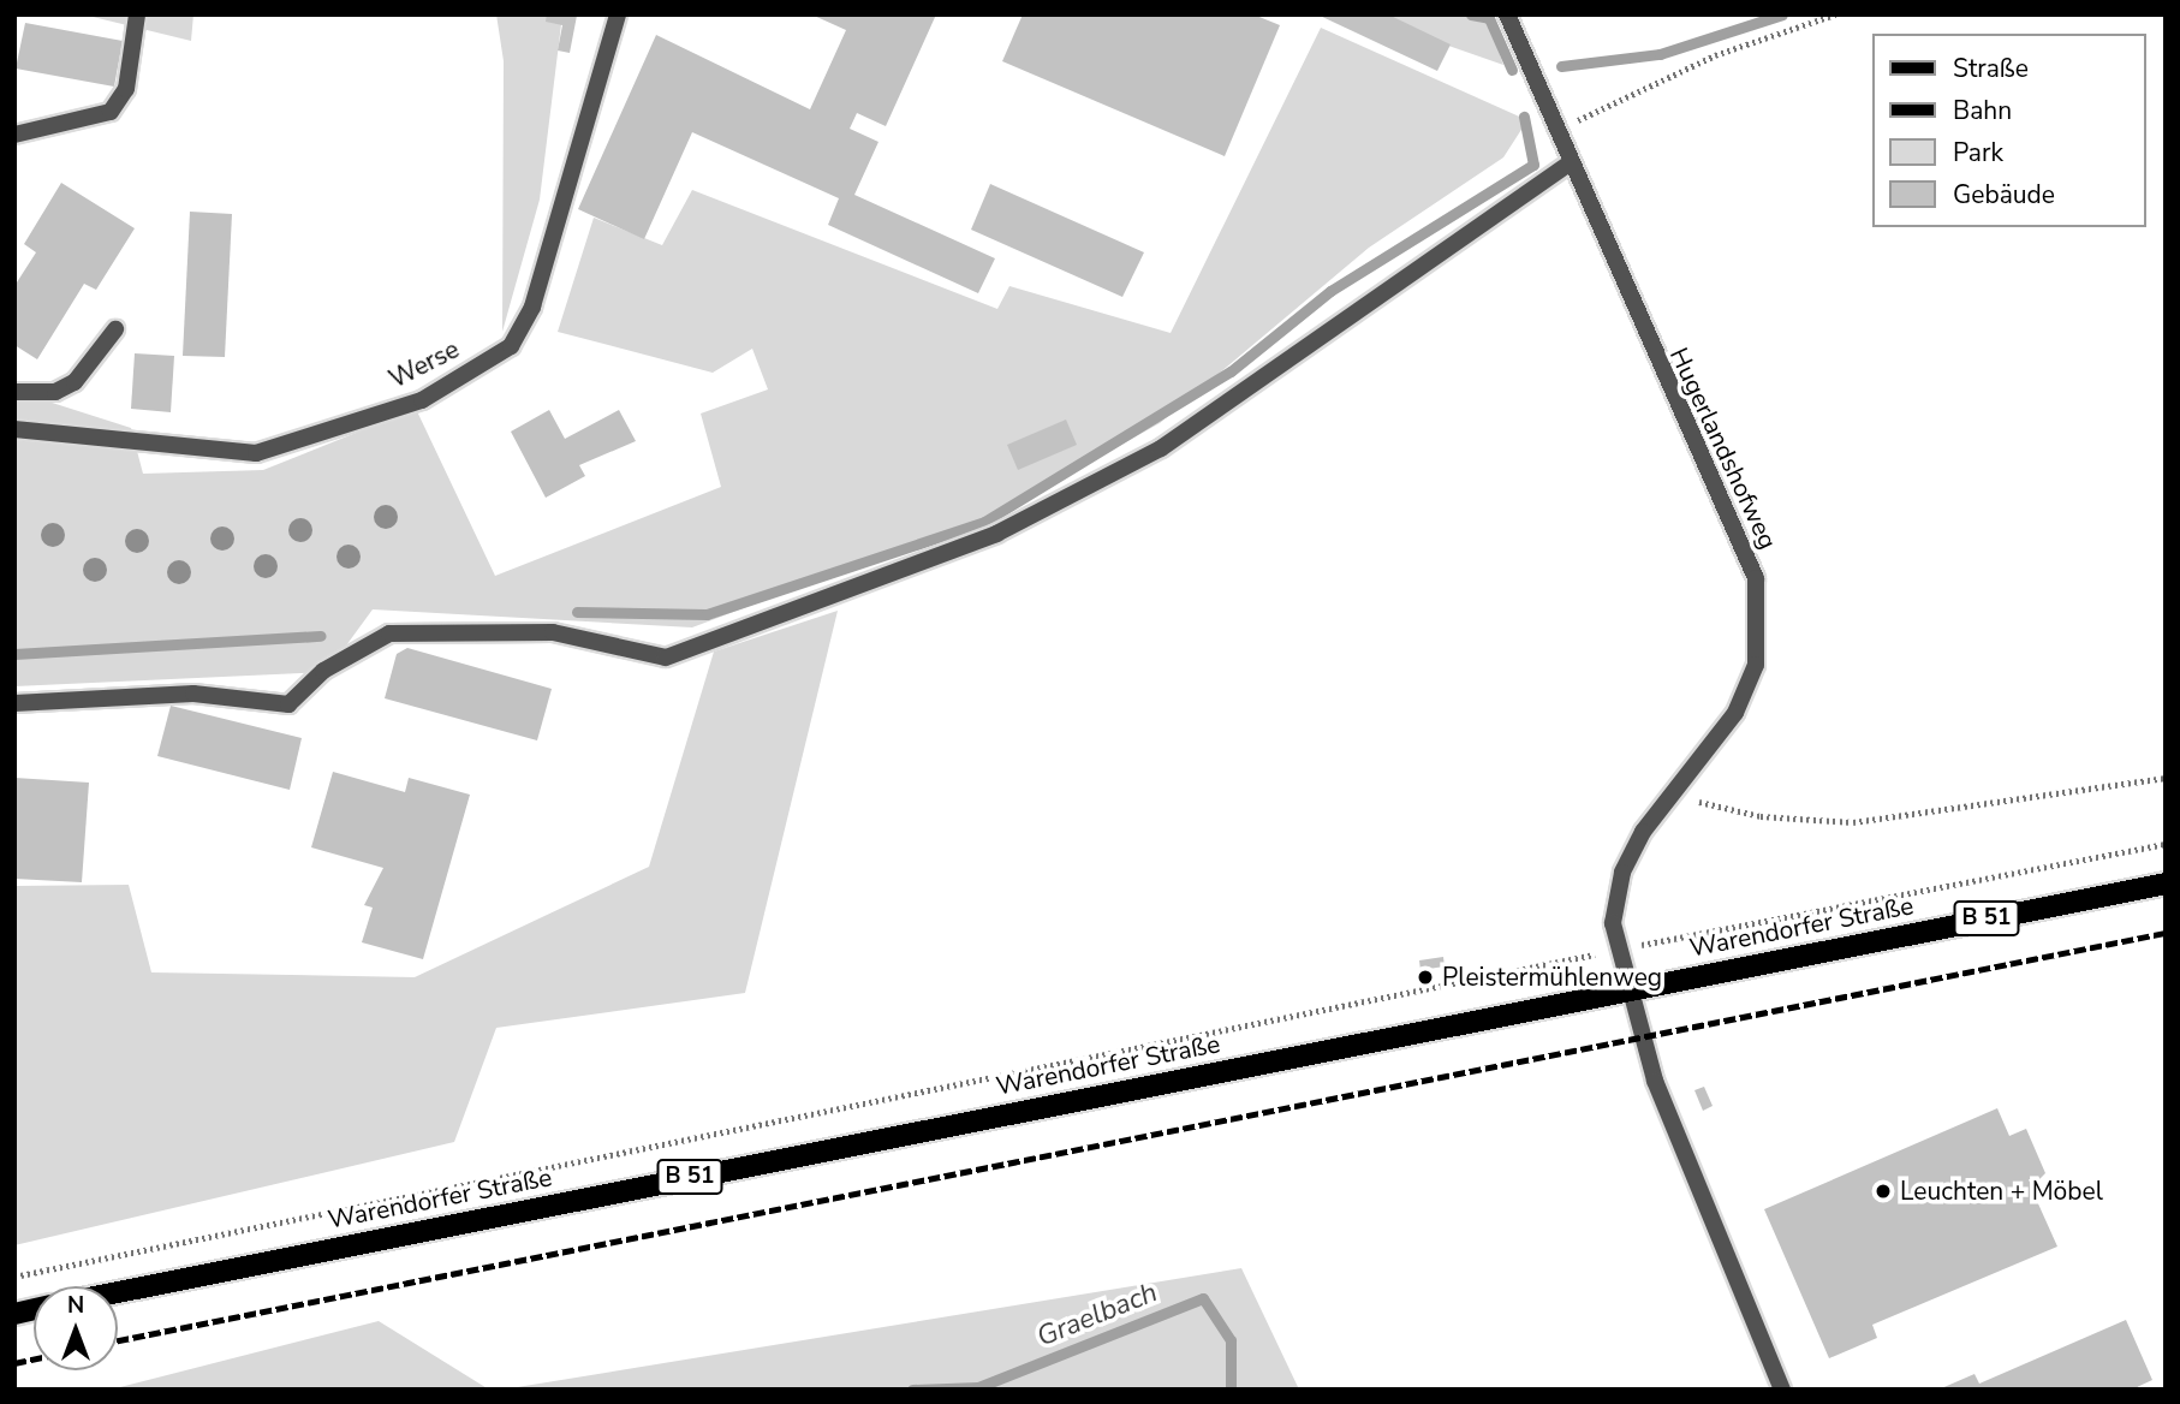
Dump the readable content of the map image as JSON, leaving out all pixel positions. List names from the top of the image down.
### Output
{
  "streets": {
    "main road": ["B 51", "Warendorfer Straße"],
    "street": ["Werse", "Hugerlandshofweg"]
  },
  "crossings": [
    ["Hugerlandshofweg", "Warendorfer Straße"]
  ],
  "water": ["Graelbach"],
  "places": ["Pleistermühlenweg", "Leuchten + Möbel"],
  "legend": [
    "Straße",
    "Bahn",
    "Park",
    "Gebäude"
  ],
  "north": "top"
}
